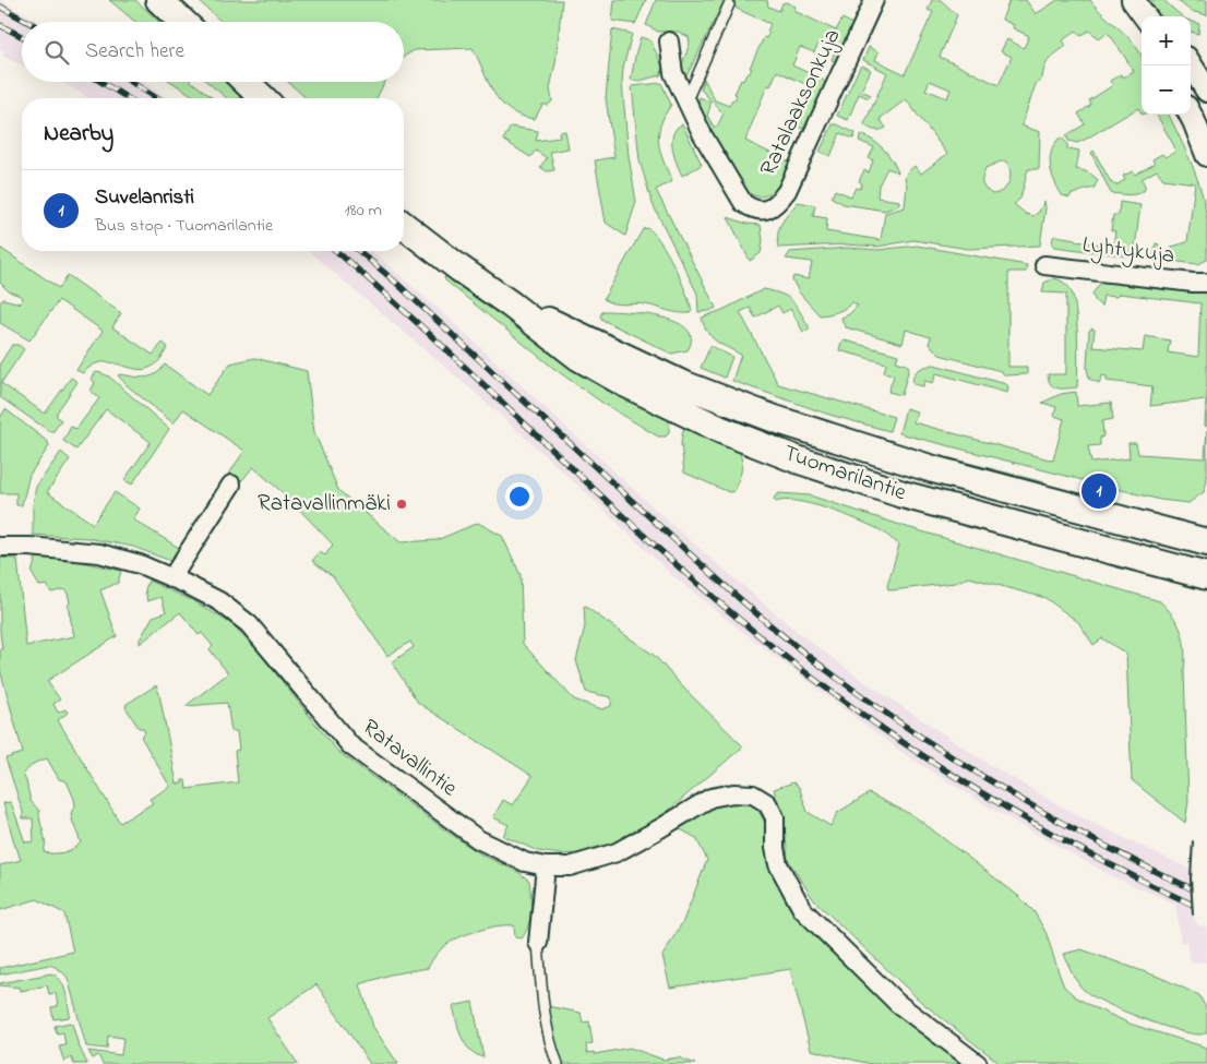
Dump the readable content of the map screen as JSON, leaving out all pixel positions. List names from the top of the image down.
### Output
{
  "streets": {
    "main road": ["Tuomarilantie"],
    "street": ["Ratalaaksonkuja", "Lyhtykuja", "Ratavallintie"]
  },
  "places": ["Ratavallinmäki"],
  "page": {
    "map_buttons": ["+", "−"],
    "search": "Search here",
    "heading": "Nearby",
    "list": [
      {
        "mark": "1",
        "name": "Suvelanristi",
        "note": "Bus stop · Tuomarilantie",
        "value": "180 m"
      }
    ],
    "pins": "1"
  }
}
